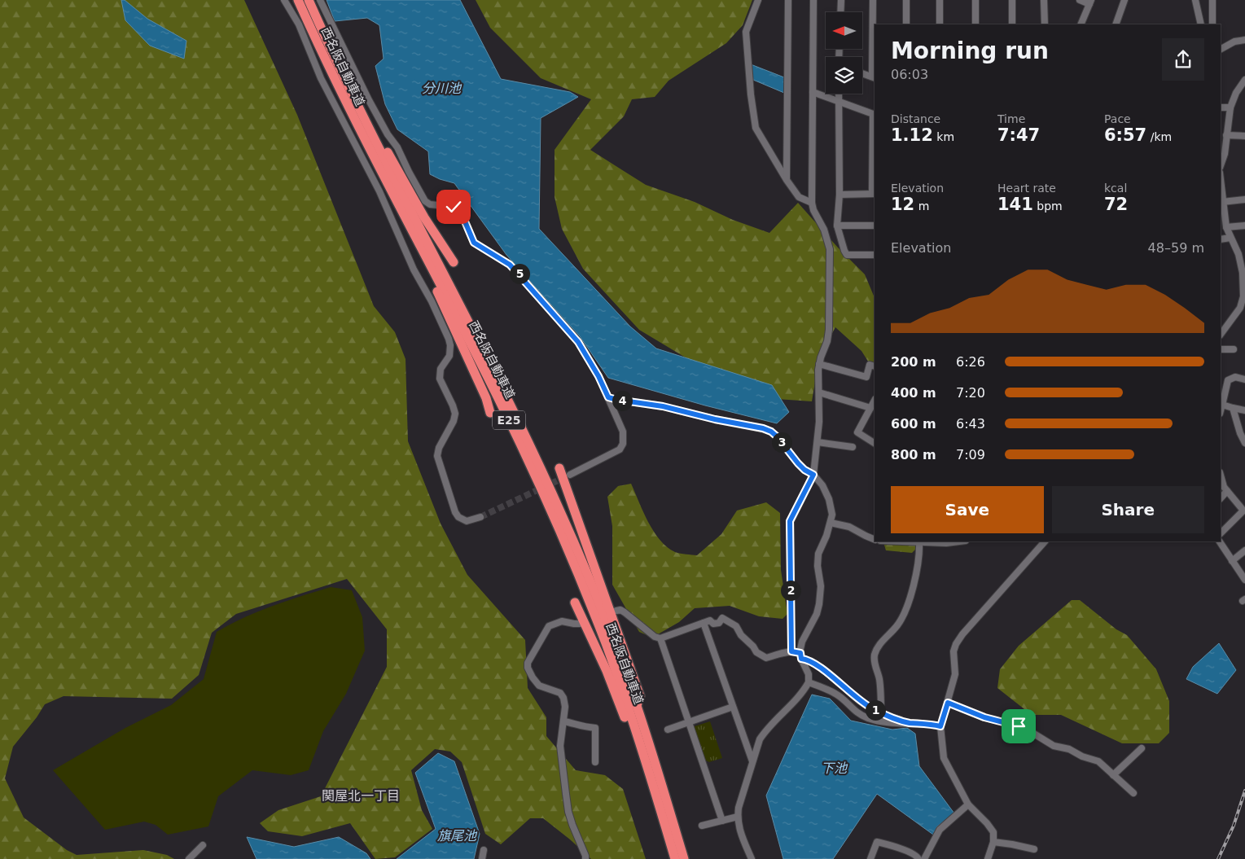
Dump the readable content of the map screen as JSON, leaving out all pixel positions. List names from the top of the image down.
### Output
{
  "streets": {
    "highway": ["西名阪自動車道", "E25"]
  },
  "districts": ["関屋北一丁目"],
  "water": ["分川池", "下池", "旗尾池"],
  "north": "left",
  "page": {
    "heading": ["Morning run", "06:03"],
    "stats": [
      ["Distance", "1.12 km"],
      ["Time", "7:47"],
      ["Pace", "6:57 /km"],
      ["Elevation", "12 m"],
      ["Heart rate", "141 bpm"],
      ["kcal", "72"]
    ],
    "chart": ["Elevation", "48–59 m"],
    "pins": [
      "5",
      "4",
      "3",
      "2",
      "1"
    ],
    "list": [
      {
        "name": "200 m",
        "note": "6:26"
      },
      {
        "name": "400 m",
        "note": "7:20"
      },
      {
        "name": "600 m",
        "note": "6:43"
      },
      {
        "name": "800 m",
        "note": "7:09"
      }
    ],
    "buttons": ["Save", "Share"]
  }
}
